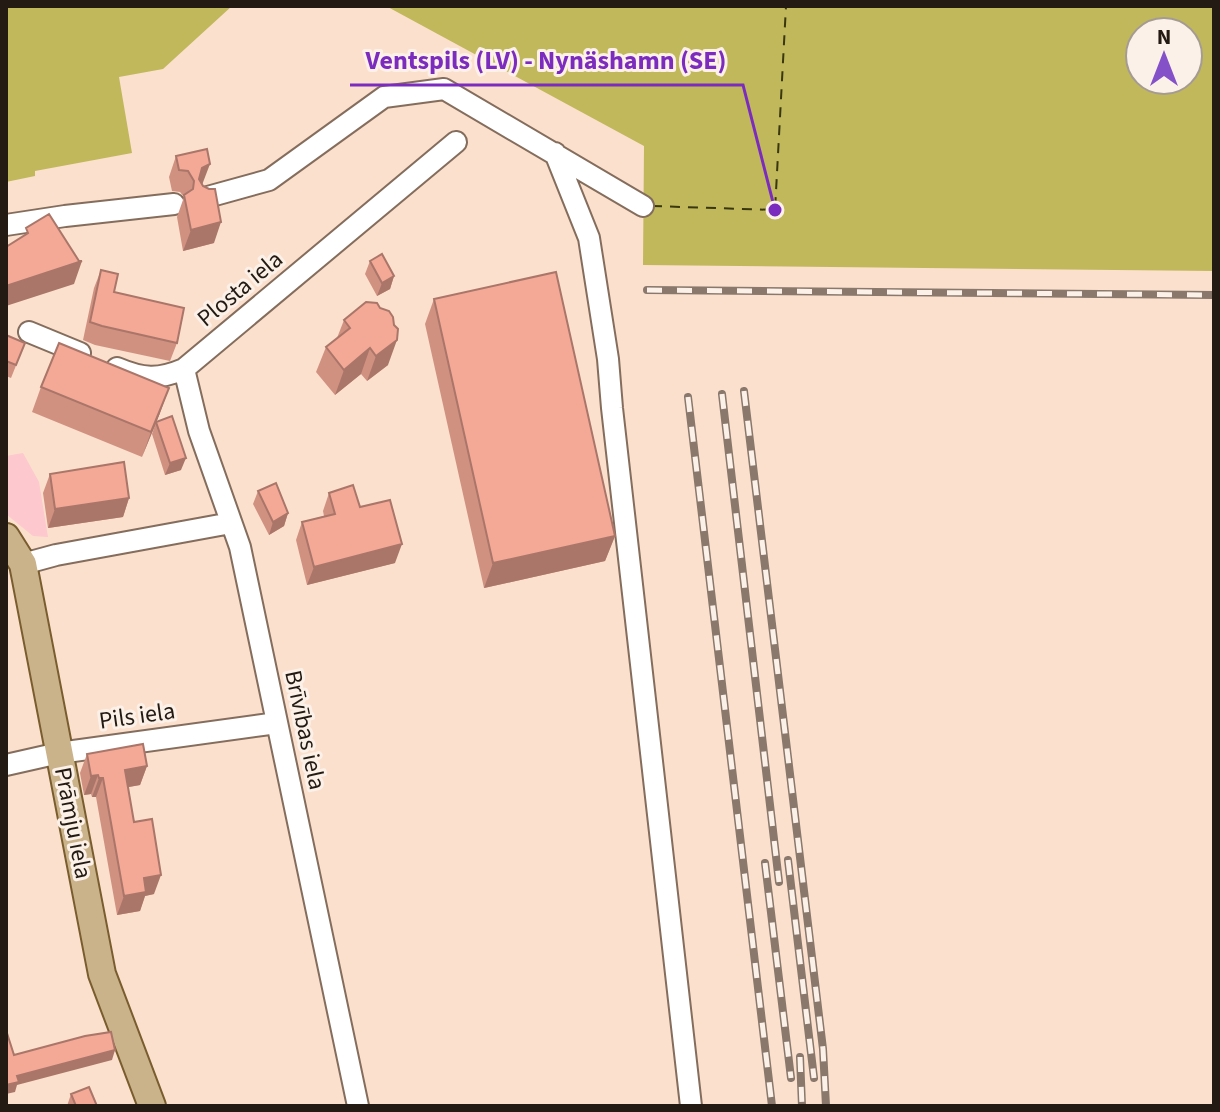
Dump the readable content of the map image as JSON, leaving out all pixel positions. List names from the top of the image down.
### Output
{
  "streets": {
    "main road": ["Prāmju iela"],
    "street": ["Plosta iela", "Pils iela", "Brīvības iela"]
  },
  "crossings": [
    ["Plosta iela", "Brīvības iela"],
    ["Pils iela", "Brīvības iela"],
    ["Pils iela", "Prāmju iela"]
  ],
  "places": ["Ventspils (LV) - Nynäshamn (SE)"],
  "north": "top"
}
